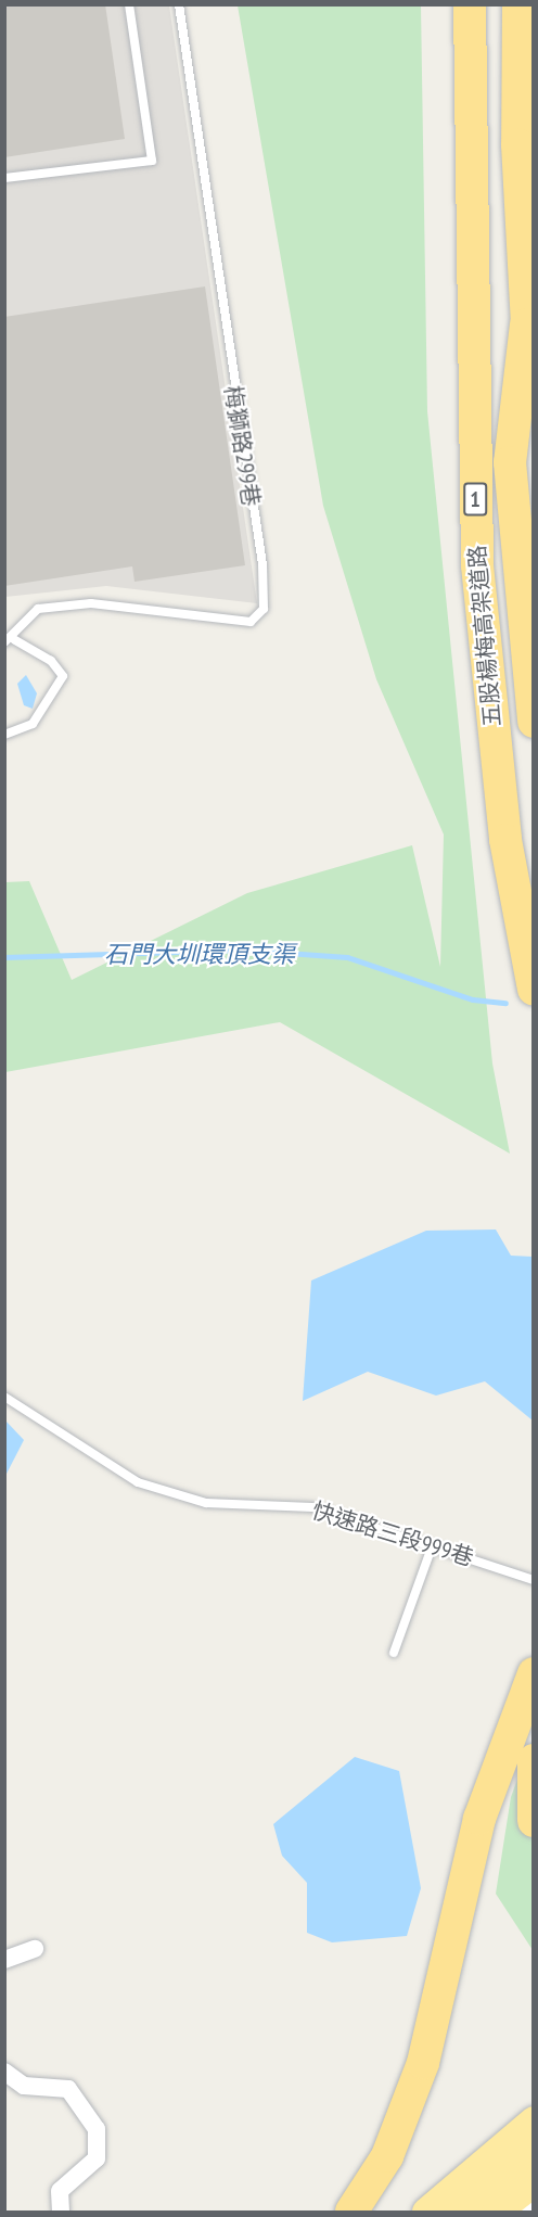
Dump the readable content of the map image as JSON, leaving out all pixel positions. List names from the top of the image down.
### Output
{
  "streets": {
    "highway": ["1", "五股楊梅高架道路"],
    "lane": ["梅獅路299巷", "快速路三段999巷"]
  },
  "water": ["石門大圳環頂支渠"]
}
